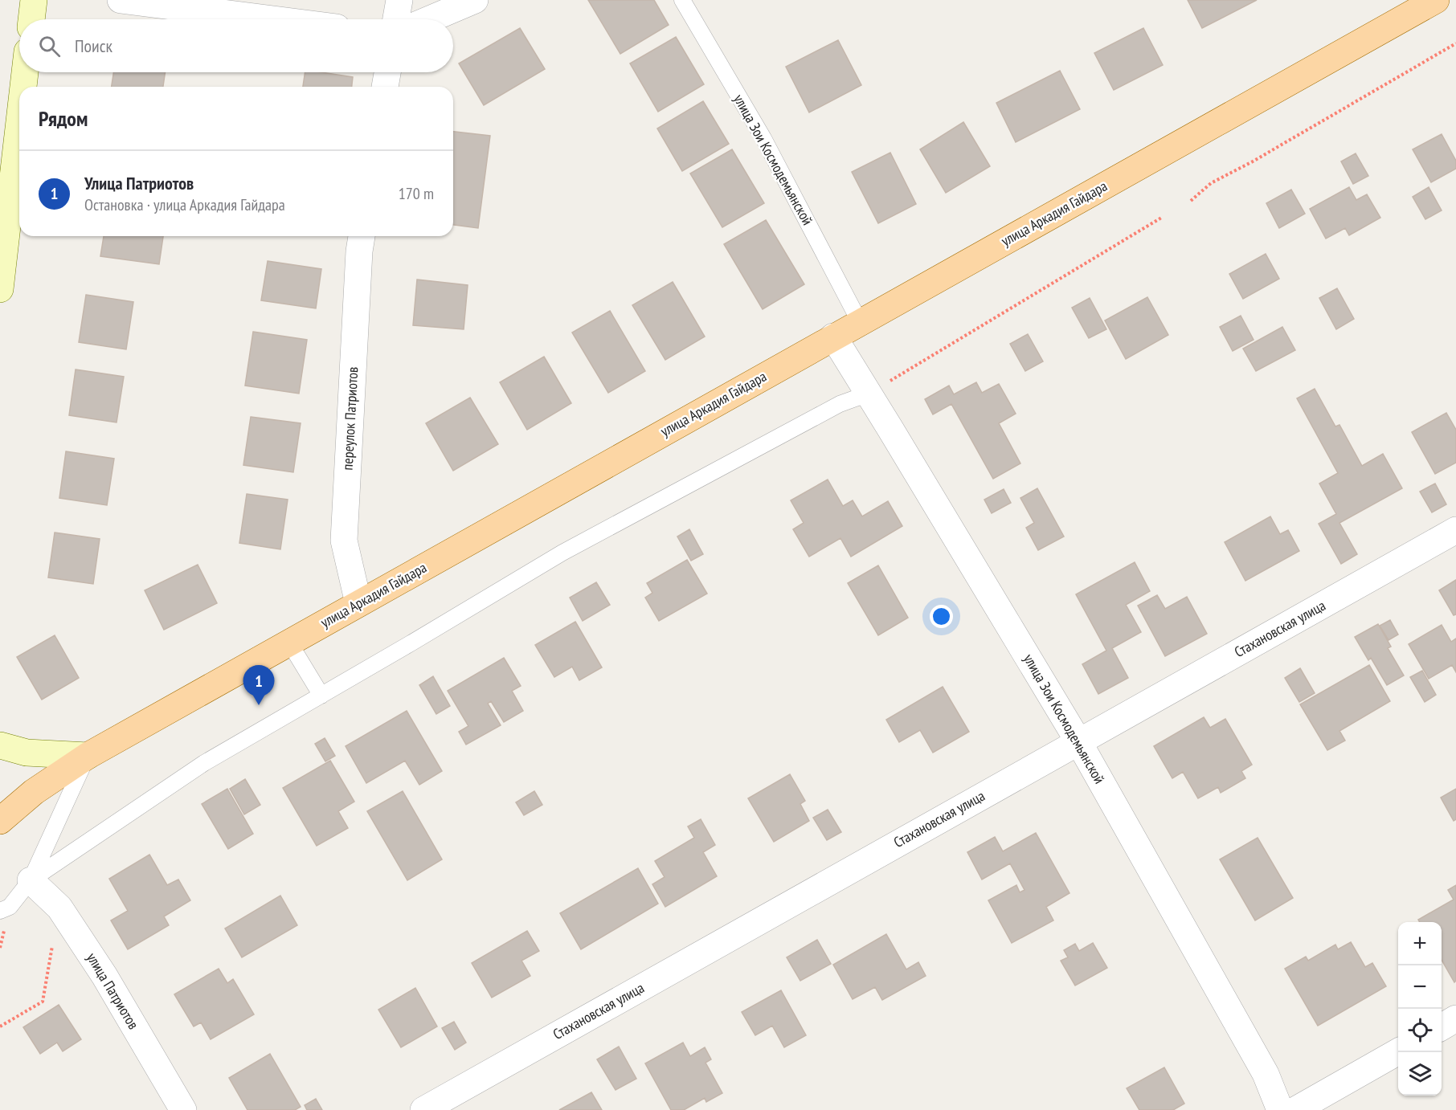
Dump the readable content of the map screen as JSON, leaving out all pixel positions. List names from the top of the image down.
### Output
{
  "streets": {
    "main road": ["улица Аркадия Гайдара"],
    "street": [
      "улица Зои Космодемьянской",
      "переулок Патриотов",
      "Стахановская улица",
      "улица Патриотов"
    ]
  },
  "crossings": [
    ["улица Зои Космодемьянской", "улица Аркадия Гайдара"],
    ["улица Зои Космодемьянской", "Стахановская улица"],
    ["улица Аркадия Гайдара", "переулок Патриотов"]
  ],
  "page": {
    "search": "Поиск",
    "heading": "Рядом",
    "list": [
      {
        "mark": "1",
        "name": "Улица Патриотов",
        "note": "Остановка · улица Аркадия Гайдара",
        "value": "170 m"
      }
    ],
    "pins": "1",
    "map_buttons": ["+", "−"]
  }
}
